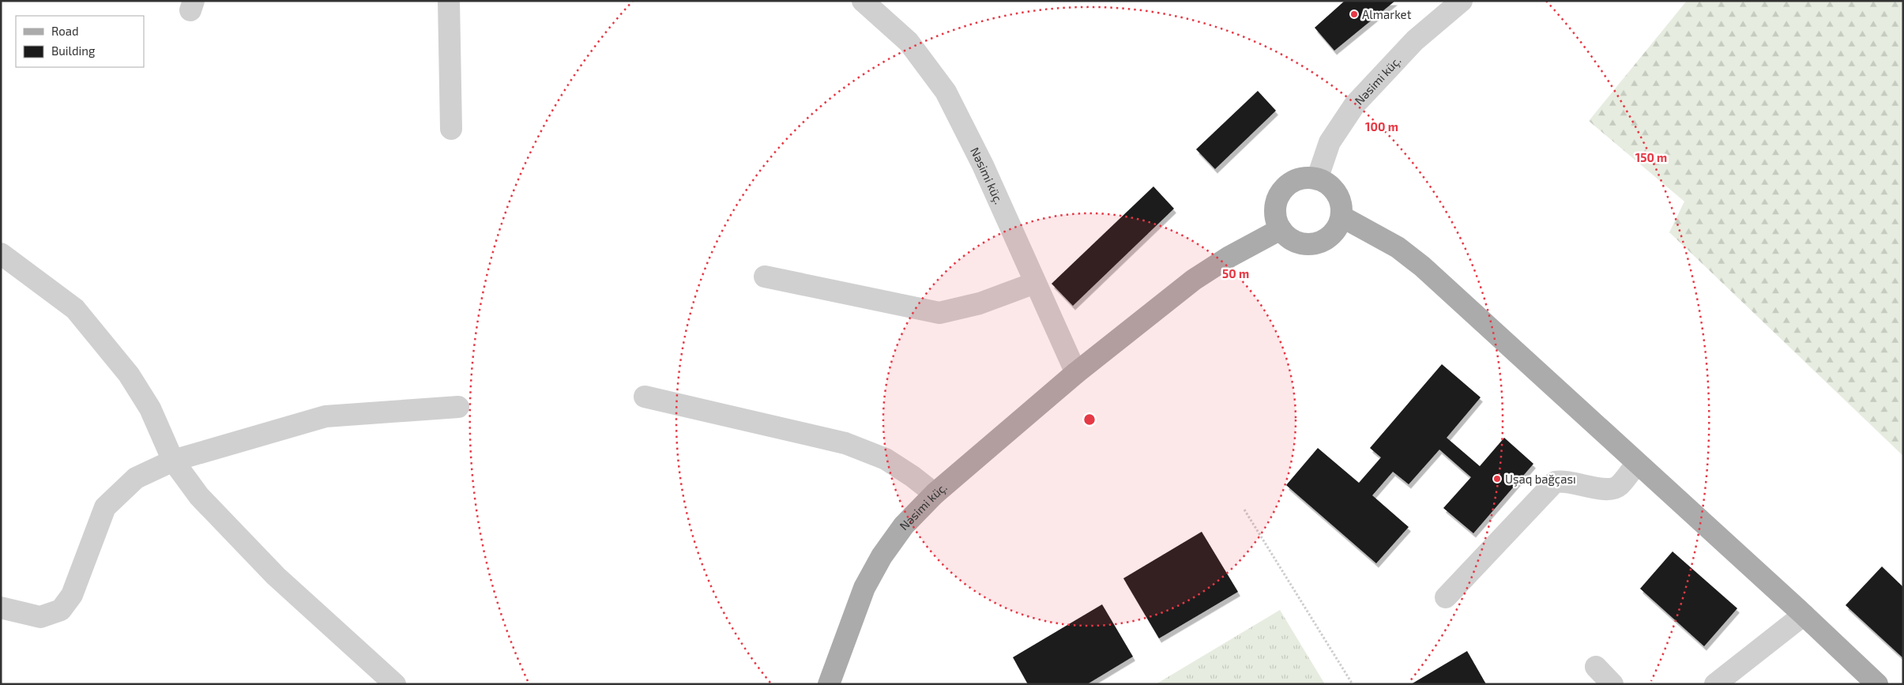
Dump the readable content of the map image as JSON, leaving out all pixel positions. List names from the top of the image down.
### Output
{
  "streets": {
    "main road": ["Nəsimi küç."]
  },
  "places": ["Almarket", "Uşaq bağçası"],
  "legend": ["Road", "Building"],
  "rings": ["100 m", "150 m", "50 m"]
}
